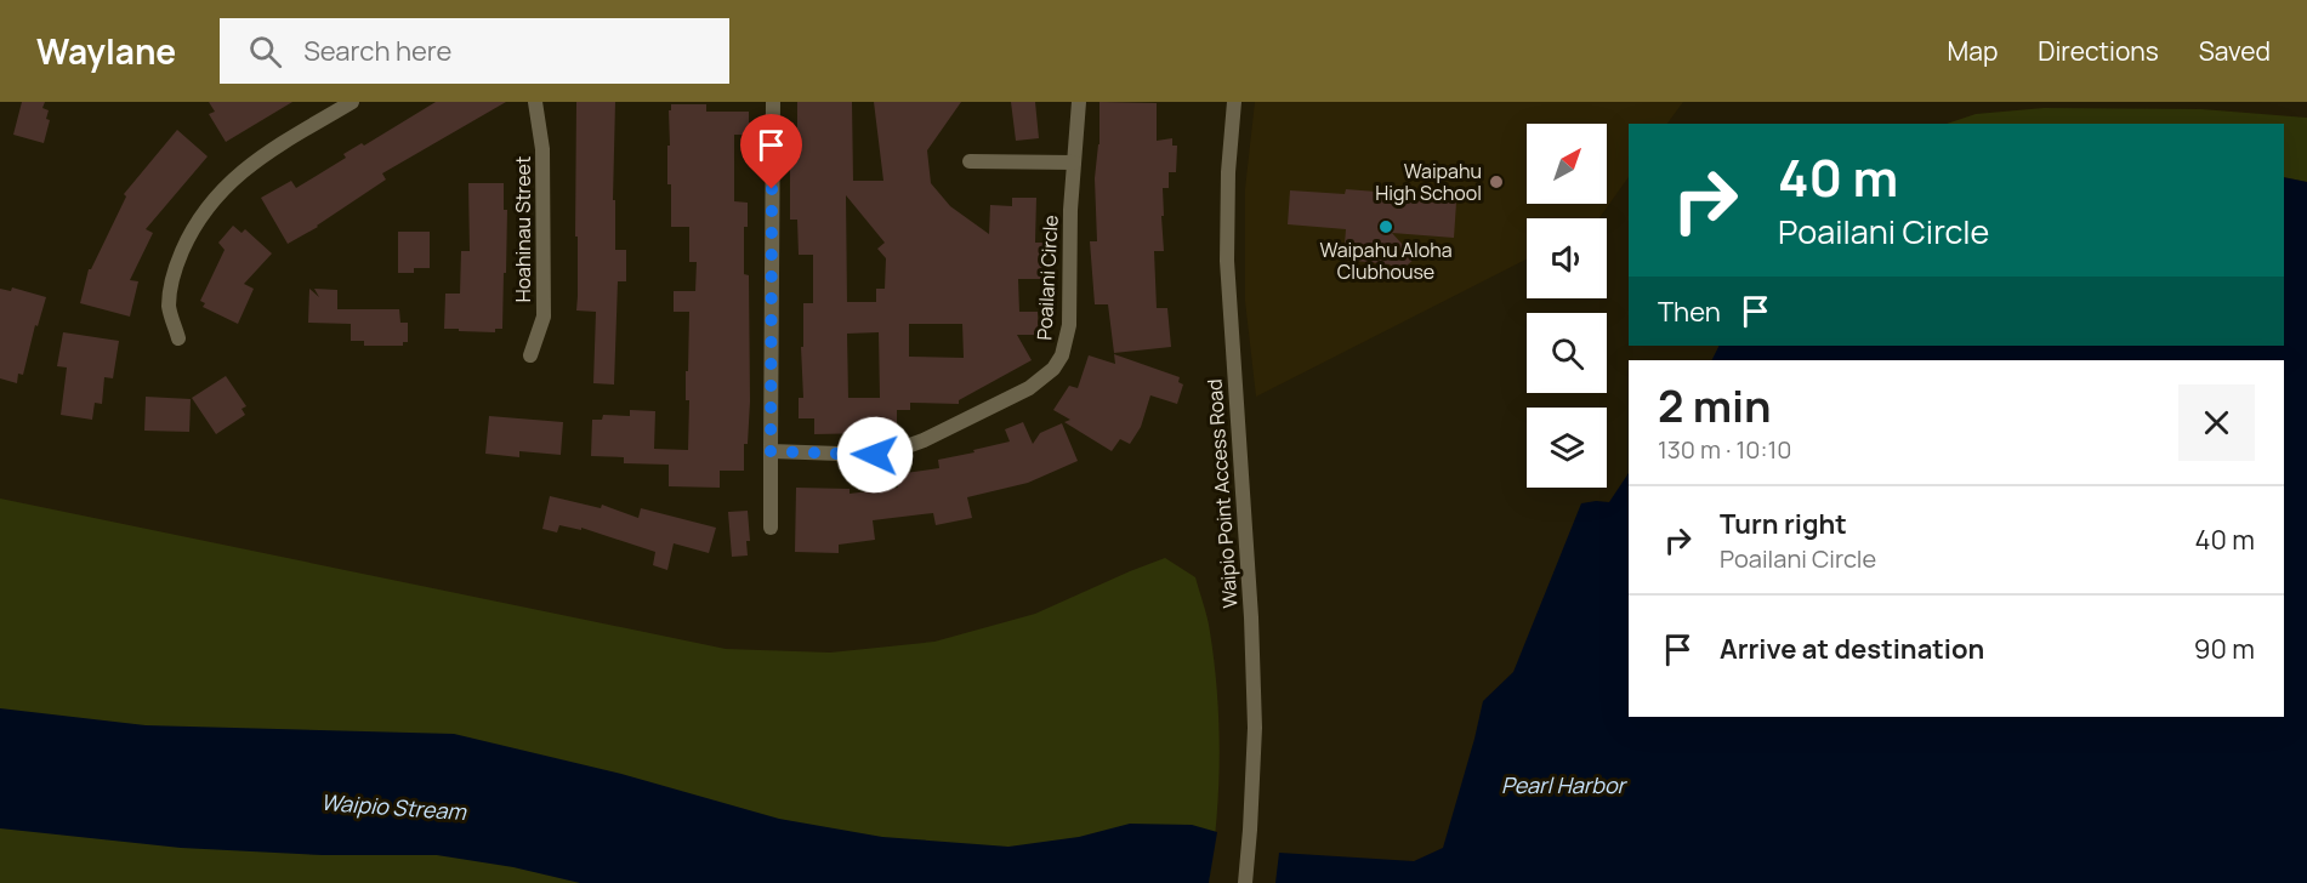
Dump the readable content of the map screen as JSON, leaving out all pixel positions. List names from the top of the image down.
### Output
{
  "streets": {
    "street": ["Hoahinau Street", "Poailani Circle", "Waipio Point Access Road"]
  },
  "water": ["Pearl Harbor", "Waipio Stream"],
  "places": ["Waipahu High School", "Waipahu Aloha Clubhouse"],
  "north": "top right",
  "page": {
    "header": "Waylane",
    "search": "Search here",
    "nav": ["Map", "Directions", "Saved"],
    "turn": ["40 m", "Poailani Circle"],
    "then": "Then",
    "heading": ["2 min", "130 m · 10:10"],
    "list": [
      {
        "name": "Turn right",
        "note": "Poailani Circle",
        "value": "40 m"
      },
      {
        "name": "Arrive at destination",
        "value": "90 m"
      }
    ]
  }
}
